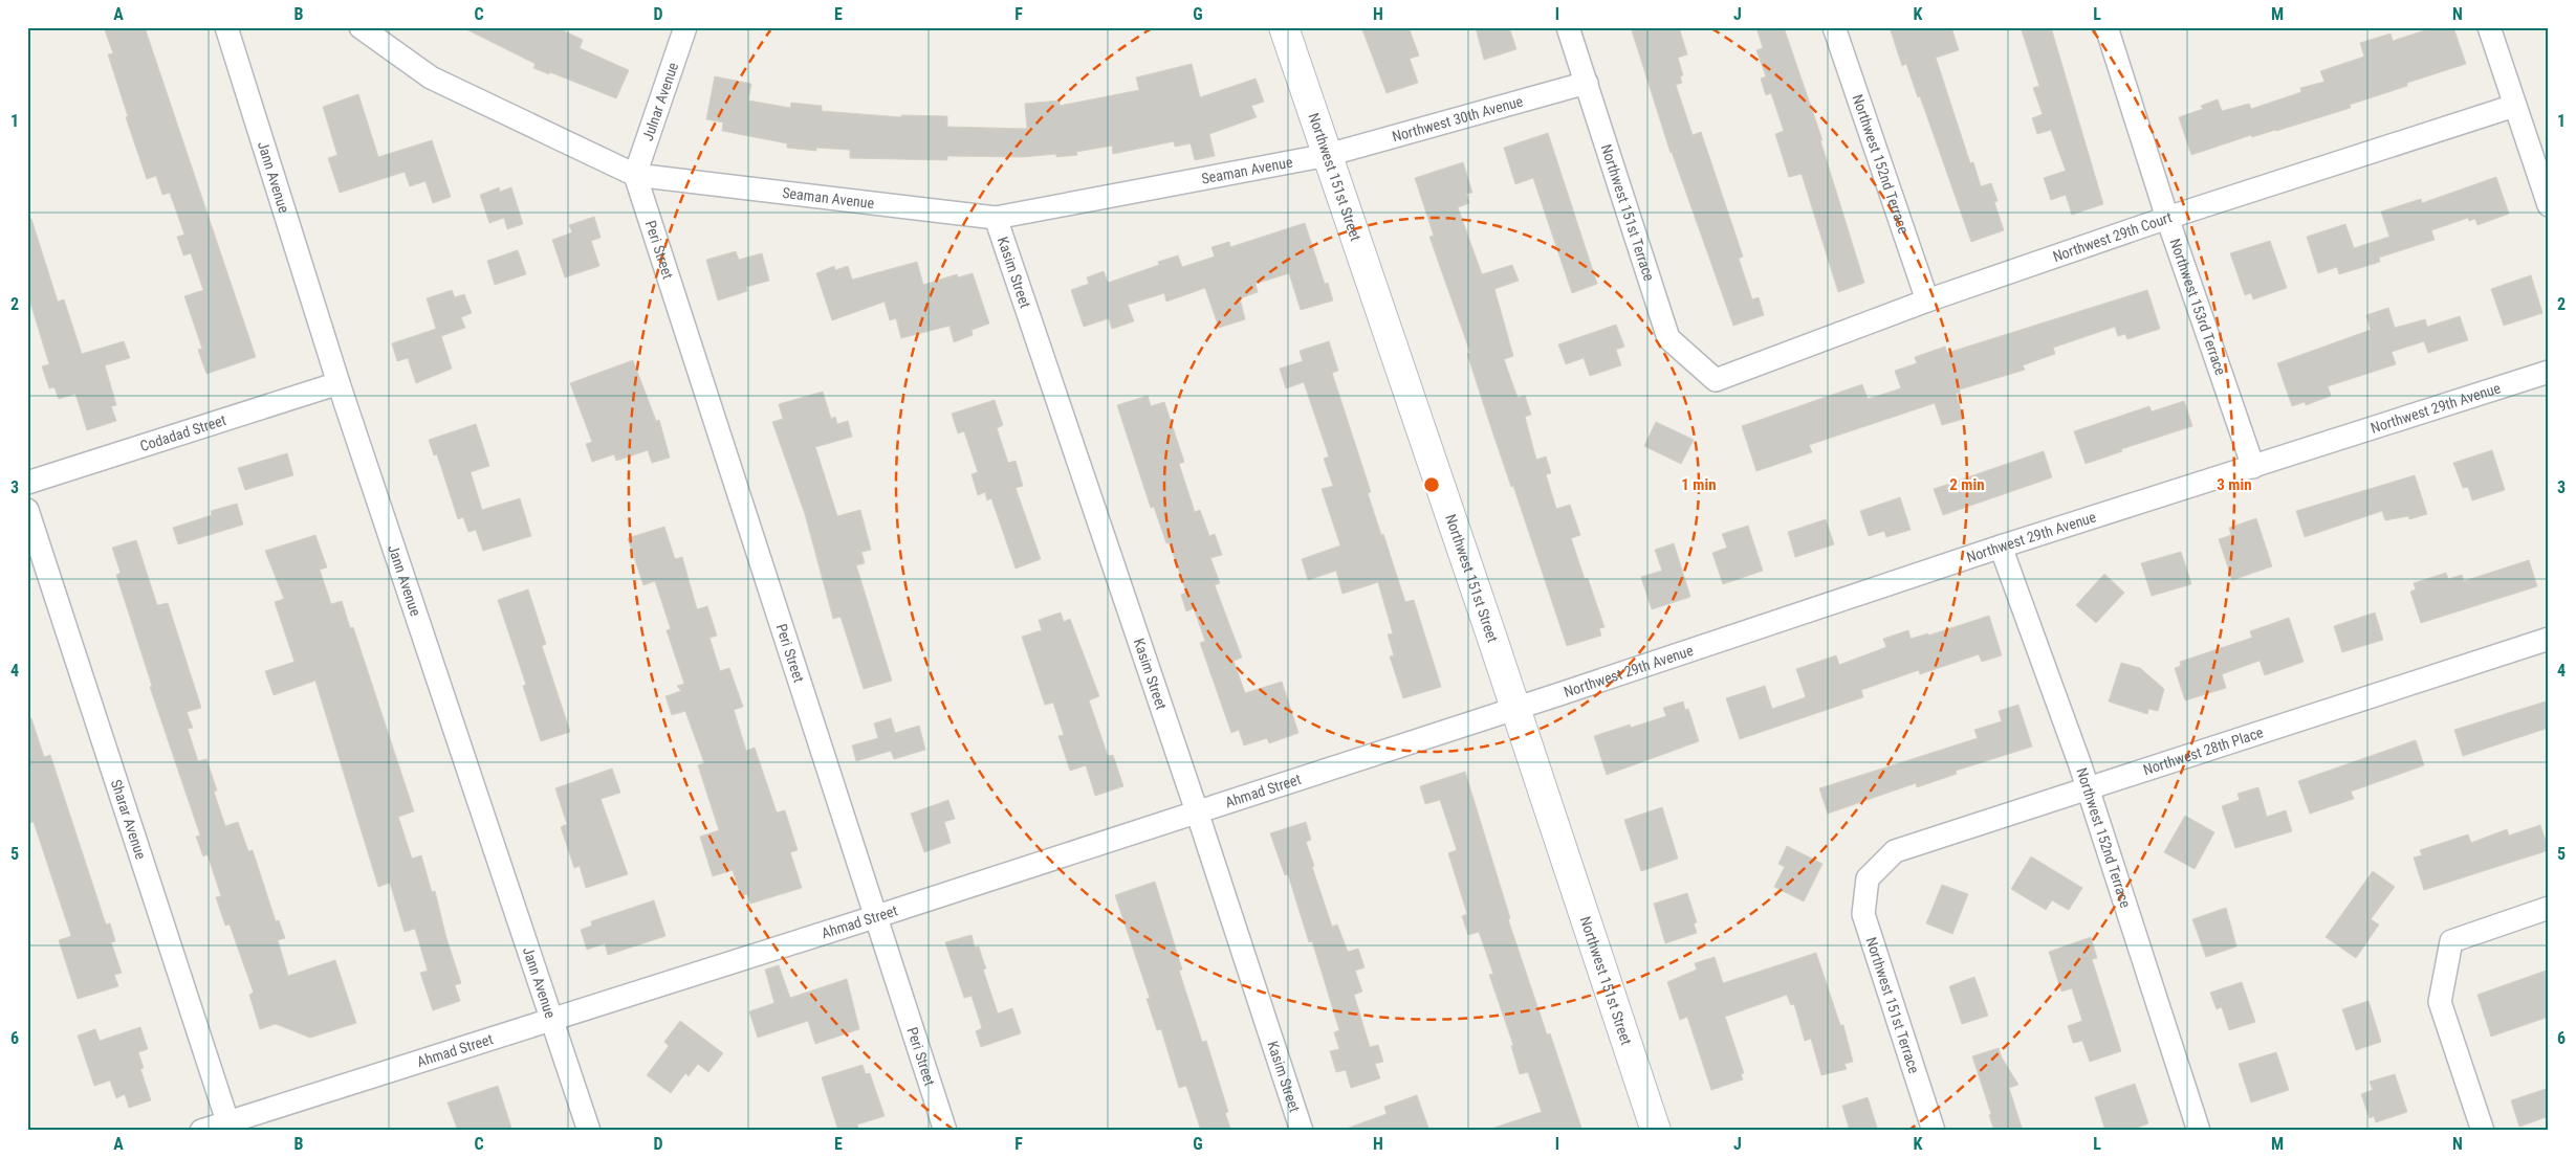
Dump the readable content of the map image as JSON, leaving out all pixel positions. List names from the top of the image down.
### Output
{
  "streets": {
    "street": [
      "Julnar Avenue",
      "Northwest 30th Avenue",
      "Northwest 152nd Terrace",
      "Seaman Avenue",
      "Jann Avenue",
      "Northwest 151st Street",
      "Northwest 151st Terrace",
      "Northwest 29th Court",
      "Peri Street",
      "Kasim Street",
      "Northwest 153rd Terrace",
      "Northwest 29th Avenue",
      "Codadad Street",
      "Northwest 28th Place",
      "Ahmad Street",
      "Sharar Avenue"
    ]
  },
  "crossings": [
    ["Julnar Avenue", "Seaman Avenue"],
    ["Julnar Avenue", "Peri Street"],
    ["Northwest 30th Avenue", "Seaman Avenue"],
    ["Northwest 30th Avenue", "Northwest 151st Street"],
    ["Northwest 30th Avenue", "Northwest 151st Terrace"],
    ["Northwest 152nd Terrace", "Northwest 29th Court"],
    ["Northwest 152nd Terrace", "Northwest 29th Avenue"],
    ["Northwest 152nd Terrace", "Northwest 28th Place"],
    ["Seaman Avenue", "Northwest 151st Street"],
    ["Seaman Avenue", "Peri Street"],
    ["Seaman Avenue", "Kasim Street"],
    ["Jann Avenue", "Codadad Street"],
    ["Jann Avenue", "Ahmad Street"],
    ["Northwest 151st Street", "Northwest 29th Avenue"],
    ["Northwest 151st Street", "Ahmad Street"],
    ["Northwest 151st Terrace", "Northwest 29th Court"],
    ["Northwest 151st Terrace", "Northwest 28th Place"],
    ["Northwest 29th Court", "Northwest 153rd Terrace"],
    ["Peri Street", "Ahmad Street"],
    ["Kasim Street", "Ahmad Street"],
    ["Northwest 153rd Terrace", "Northwest 29th Avenue"],
    ["Northwest 29th Avenue", "Ahmad Street"],
    ["Ahmad Street", "Sharar Avenue"]
  ],
  "grid": {
    "columns": [
      "A",
      "B",
      "C",
      "D",
      "E",
      "F",
      "G",
      "H",
      "I",
      "J",
      "K",
      "L",
      "M",
      "N"
    ],
    "rows": [
      "1",
      "2",
      "3",
      "4",
      "5",
      "6"
    ]
  },
  "rings": ["1 min", "2 min", "3 min"]
}
